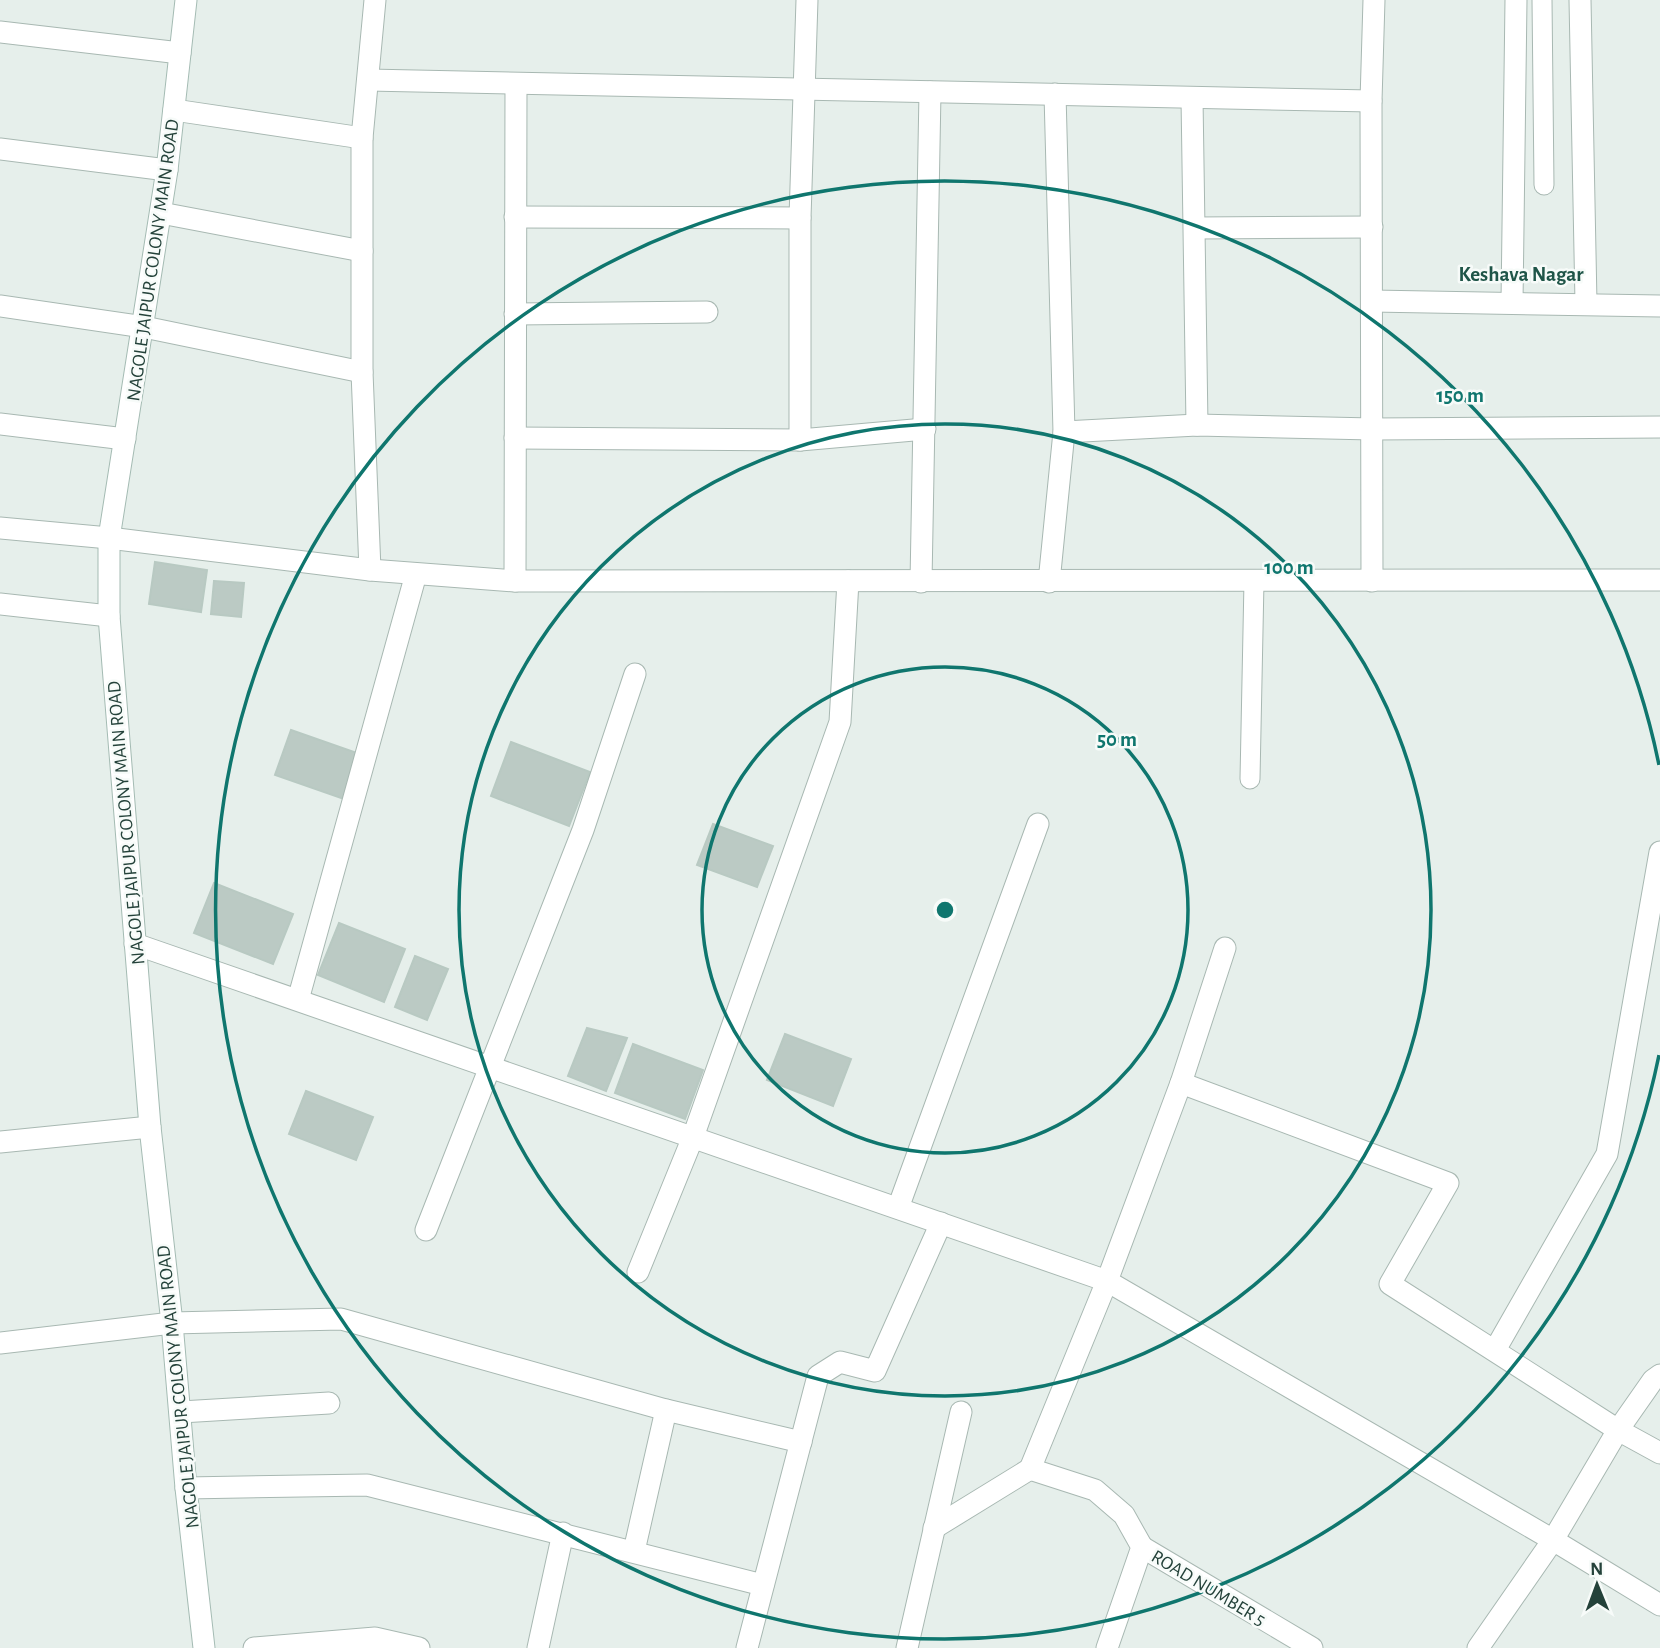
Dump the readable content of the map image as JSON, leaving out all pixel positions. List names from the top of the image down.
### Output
{
  "streets": {
    "street": ["NAGOLE JAIPUR COLONY MAIN ROAD", "ROAD NUMBER 5"]
  },
  "districts": ["Keshava Nagar"],
  "north": "top",
  "rings": ["150 m", "100 m", "50 m"]
}
